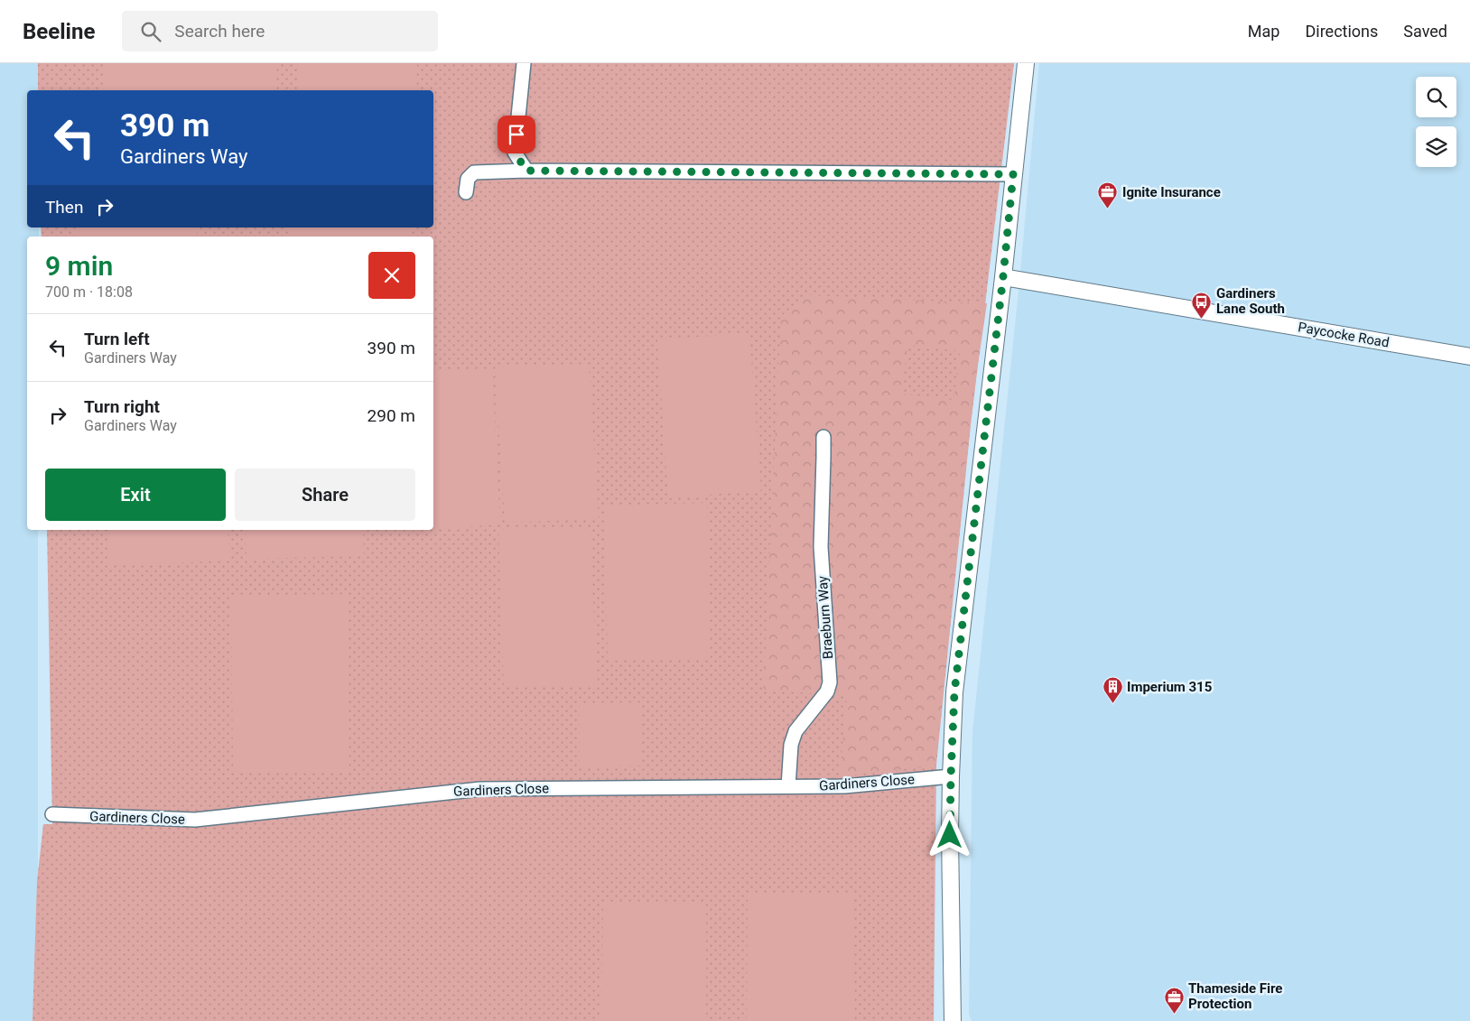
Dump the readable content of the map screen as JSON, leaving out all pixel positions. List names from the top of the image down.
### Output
{
  "streets": {
    "street": ["Paycocke Road", "Braeburn Way", "Gardiners Close"]
  },
  "crossings": [
    ["Braeburn Way", "Gardiners Close"]
  ],
  "places": {
    "office": ["Ignite Insurance", "Thameside Fire Protection"],
    "bus stop": ["Gardiners Lane South"],
    "building": ["Imperium 315"]
  },
  "page": {
    "header": "Beeline",
    "search": "Search here",
    "nav": ["Map", "Directions", "Saved"],
    "turn": ["390 m", "Gardiners Way"],
    "then": "Then",
    "heading": ["9 min", "700 m · 18:08"],
    "list": [
      {
        "name": "Turn left",
        "note": "Gardiners Way",
        "value": "390 m"
      },
      {
        "name": "Turn right",
        "note": "Gardiners Way",
        "value": "290 m"
      }
    ],
    "buttons": ["Exit", "Share"]
  }
}
